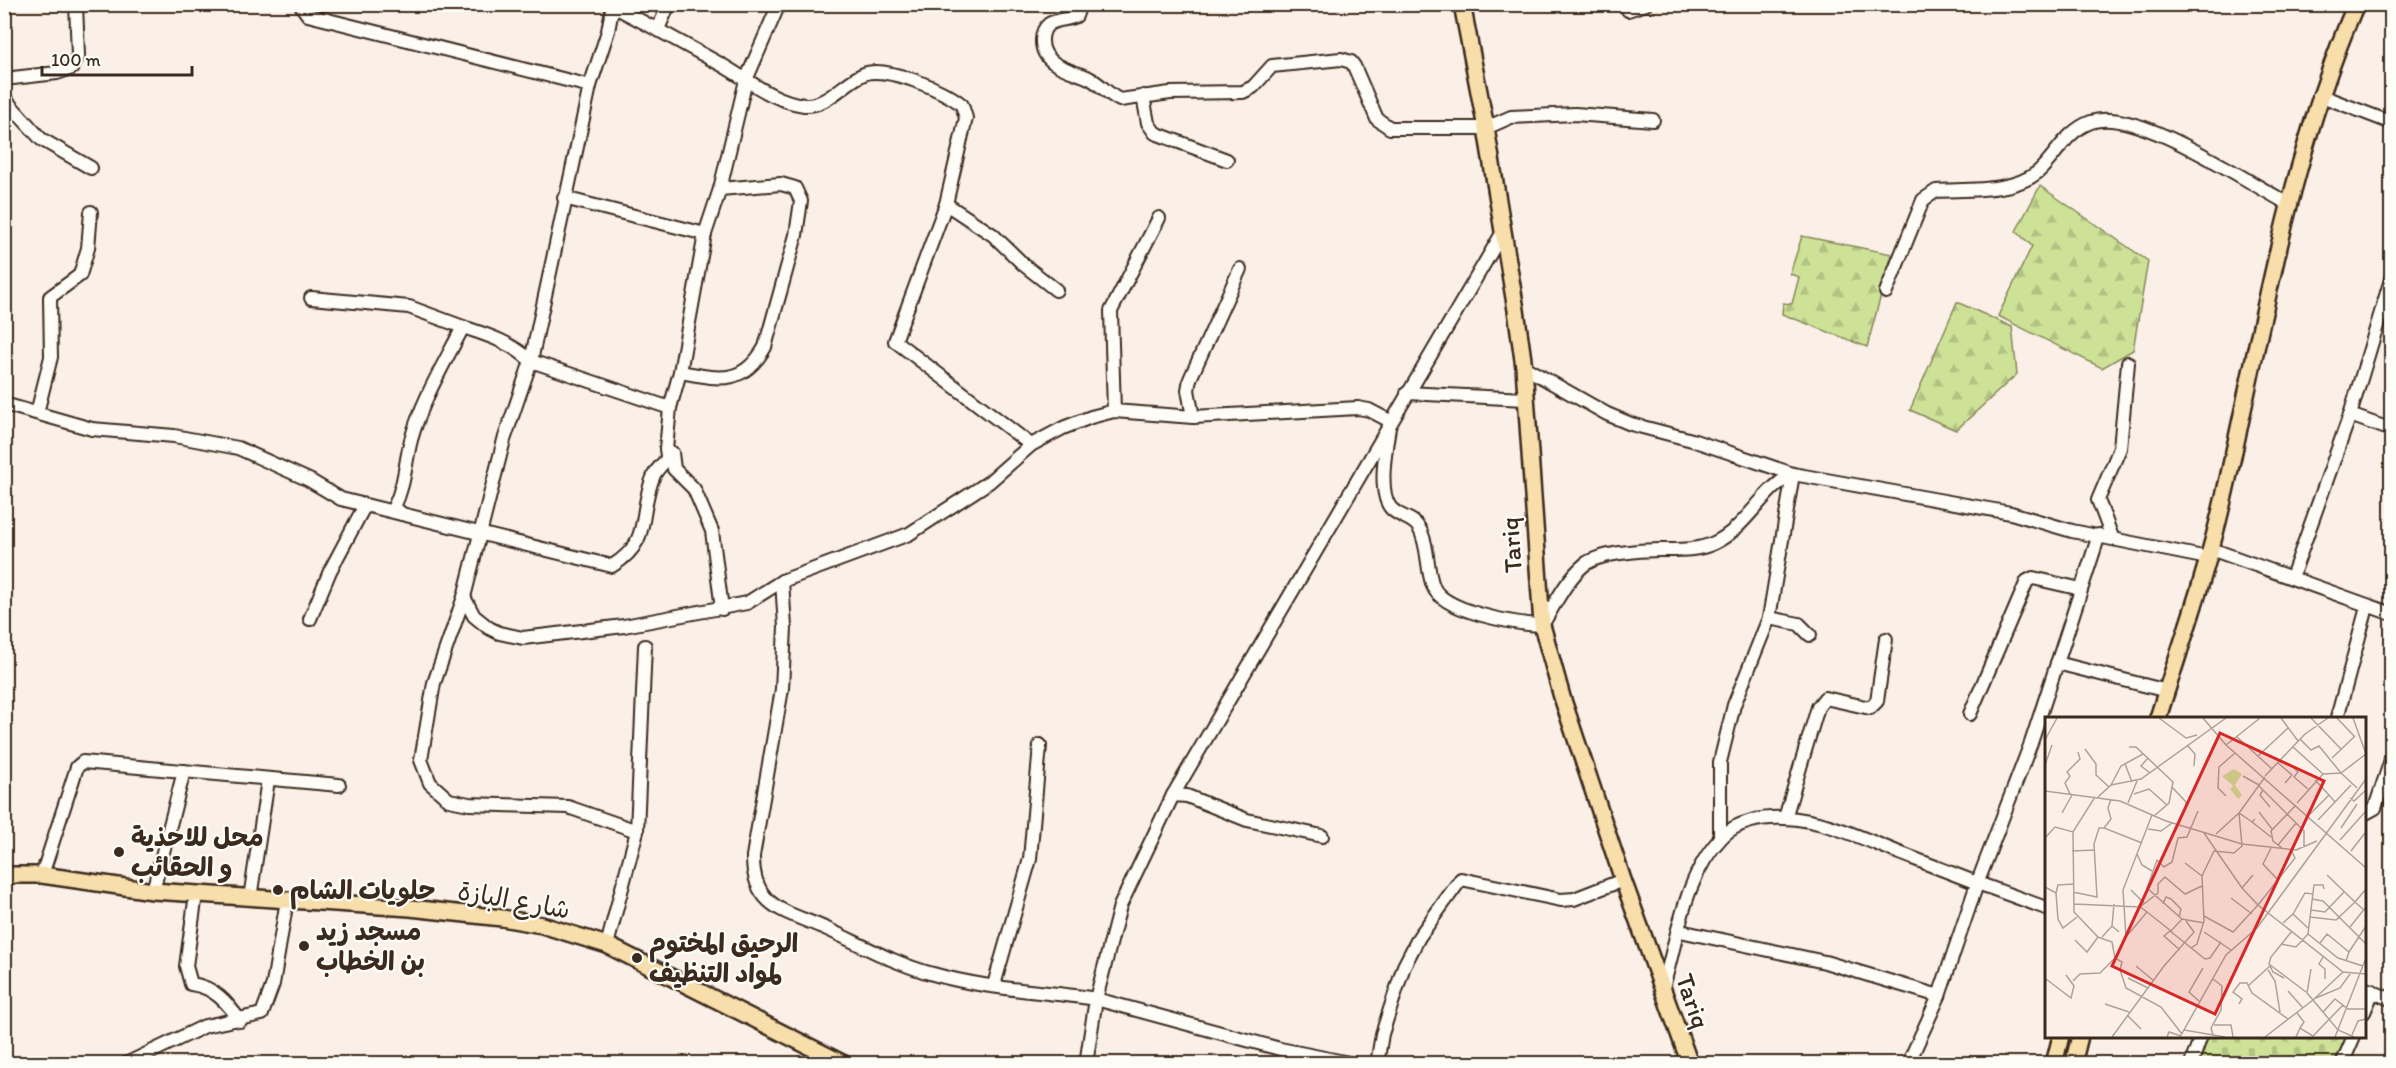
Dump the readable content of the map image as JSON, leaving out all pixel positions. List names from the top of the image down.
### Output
{
  "streets": {
    "main road": ["Tariq", "شارع البازة"]
  },
  "places": [
    "محل للاحذية و الحقائب",
    "حلويات الشام",
    "مسجد زيد بن الخطاب",
    "الرحيق المختوم لمواد التنظيف"
  ],
  "scale_bar": "100 m"
}
